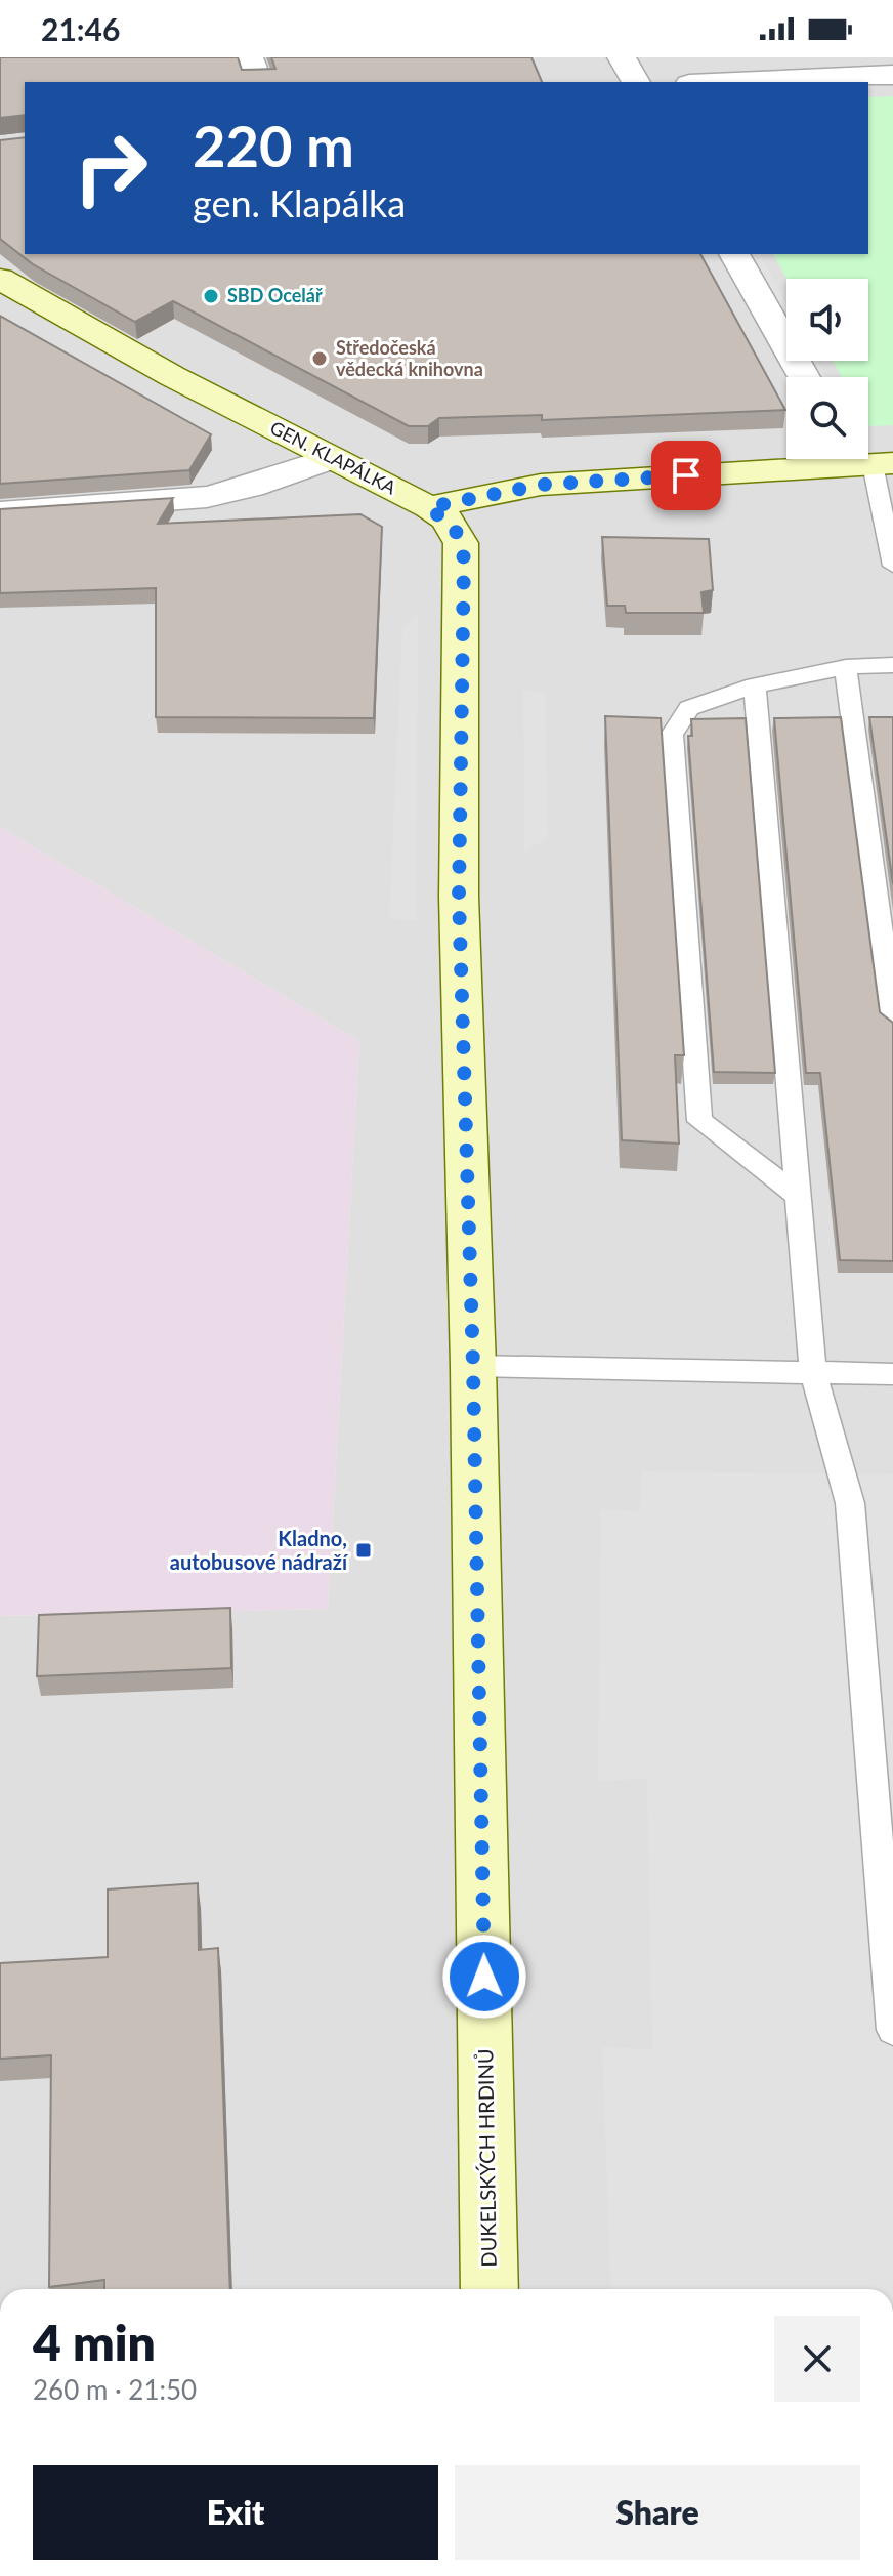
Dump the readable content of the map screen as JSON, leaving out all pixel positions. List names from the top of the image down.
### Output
{
  "streets": {
    "main road": ["GEN. KLAPÁLKA", "DUKELSKÝCH HRDINŮ"]
  },
  "crossings": [
    ["GEN. KLAPÁLKA", "DUKELSKÝCH HRDINŮ"]
  ],
  "places": {
    "other": ["SBD Ocelář", "Středočeská vědecká knihovna"],
    "transit": ["Kladno, autobusové nádraží"]
  },
  "page": {
    "status": "21:46",
    "turn": ["220 m", "gen. Klapálka"],
    "heading": ["4 min", "260 m · 21:50"],
    "buttons": ["Exit", "Share"]
  }
}
